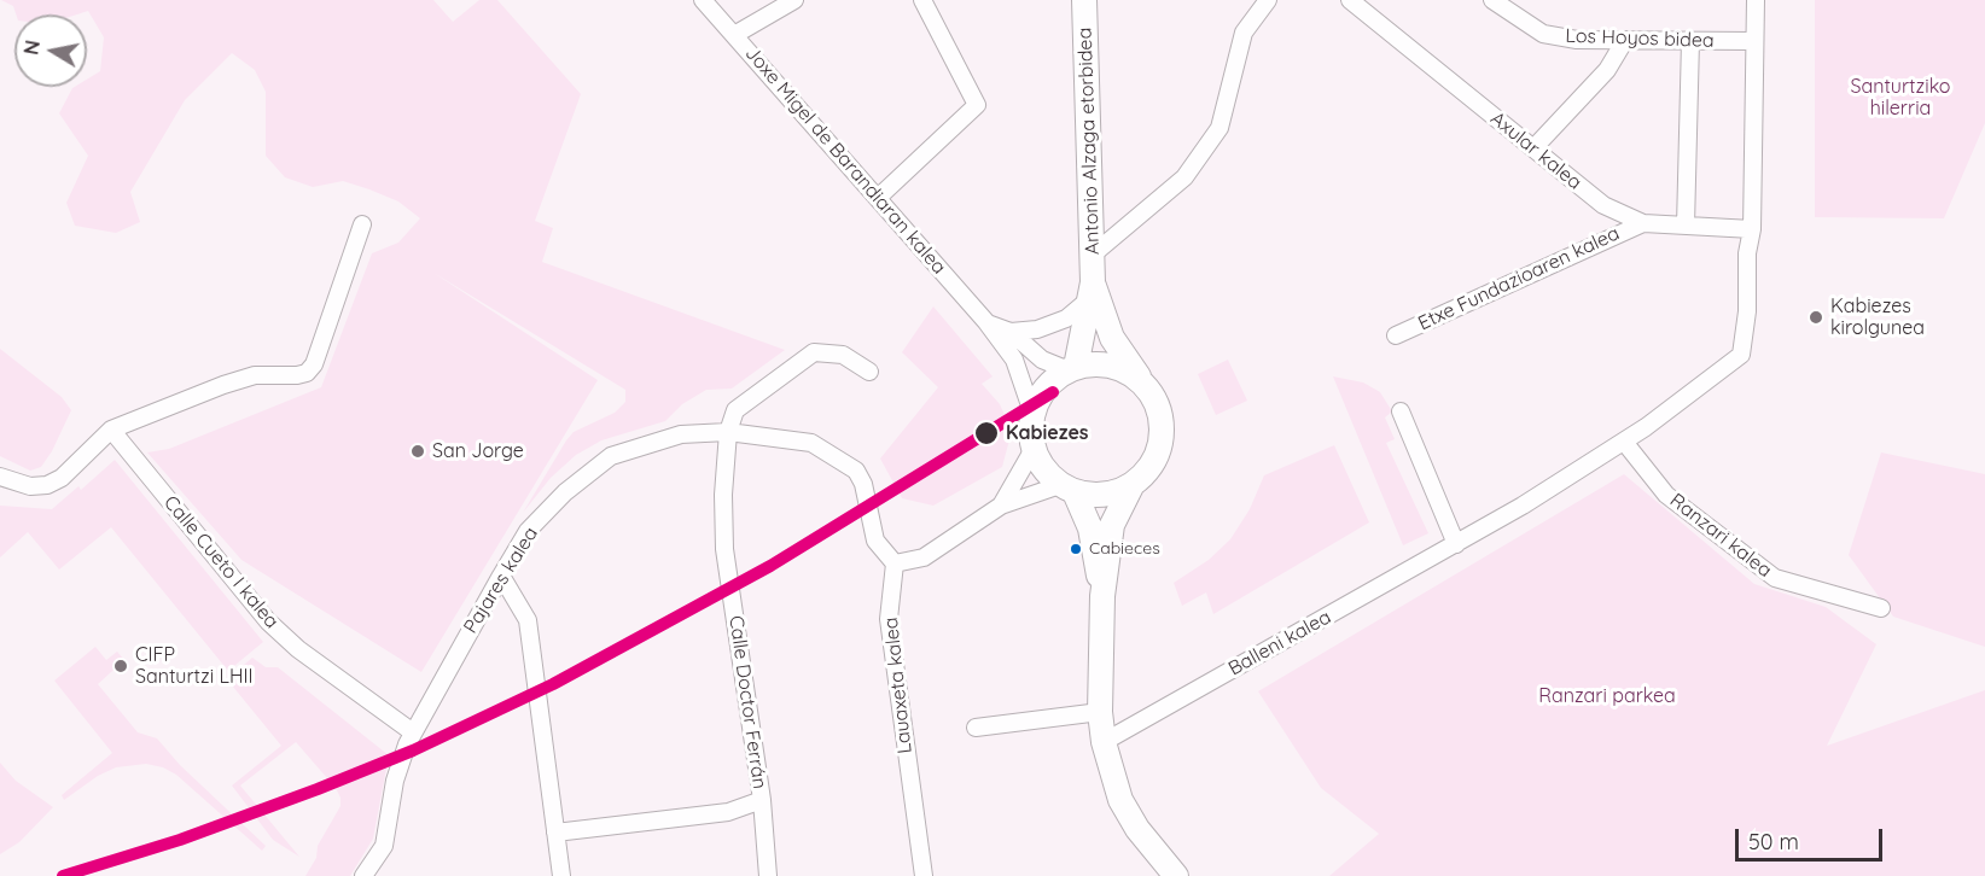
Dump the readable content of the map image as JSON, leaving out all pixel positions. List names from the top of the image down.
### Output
{
  "streets": {
    "street": [
      "Los Hoyos bidea",
      "Antonio Alzaga etorbidea",
      "Axular kalea",
      "Joxe Migel de Barandiaran kalea",
      "Etxe Fundazioaren kalea",
      "Ranzari kalea",
      "Calle Cueto I kalea",
      "Pajares kalea",
      "Balleni kalea",
      "Lauaxeta kalea",
      "Calle Doctor Ferrán"
    ]
  },
  "crossings": [
    ["Antonio Alzaga etorbidea", "Joxe Migel de Barandiaran kalea"],
    ["Axular kalea", "Etxe Fundazioaren kalea"],
    ["Calle Cueto I kalea", "Pajares kalea"],
    ["Pajares kalea", "Lauaxeta kalea"],
    ["Pajares kalea", "Calle Doctor Ferrán"]
  ],
  "parks": ["Santurtziko hilerria", "Ranzari parkea"],
  "places": [
    "Kabiezes kirolgunea",
    "Kabiezes",
    "San Jorge",
    "Cabieces",
    "CIFP Santurtzi LHII"
  ],
  "scale_bar": "50 m",
  "north": "left"
}
